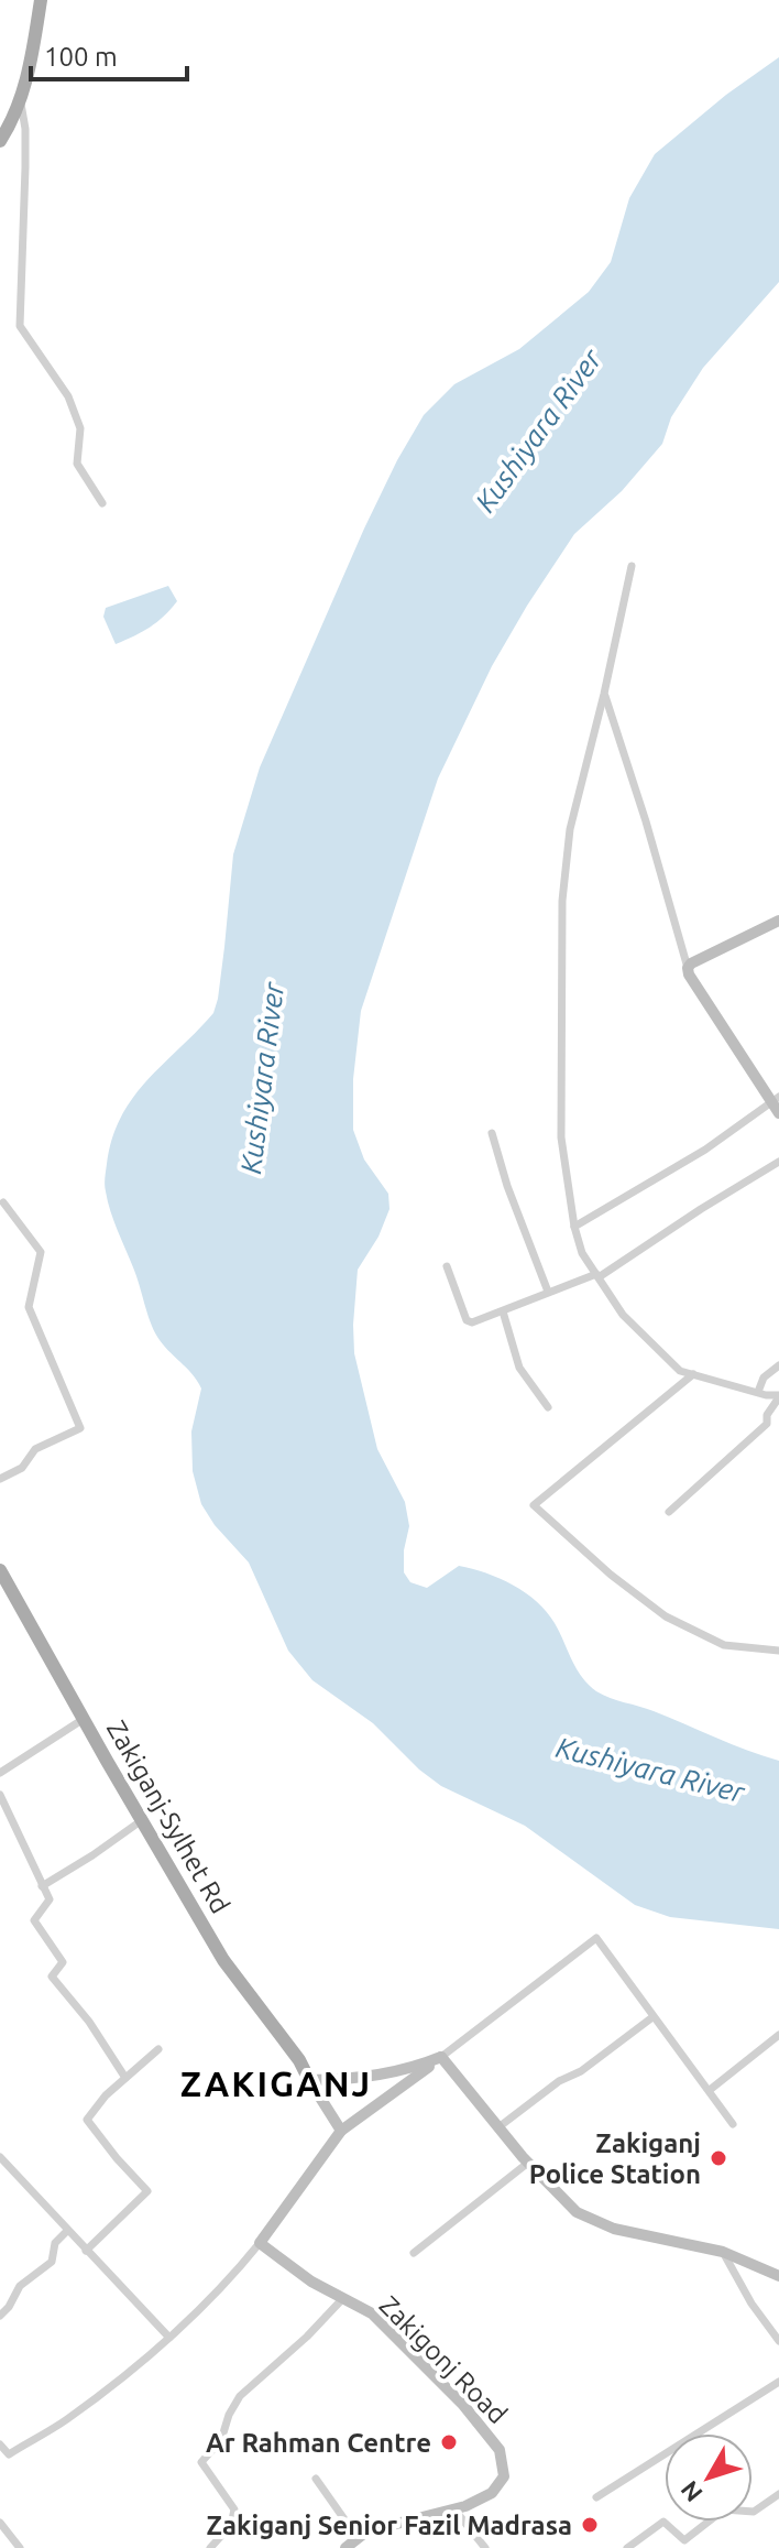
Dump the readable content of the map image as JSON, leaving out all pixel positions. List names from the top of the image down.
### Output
{
  "streets": {
    "main road": ["Zakiganj-Sylhet Rd"],
    "street": ["Zakigonj Road"]
  },
  "districts": ["ZAKIGANJ"],
  "water": ["Kushiyara River"],
  "places": ["Zakiganj Police Station", "Ar Rahman Centre", "Zakiganj Senior Fazil Madrasa"],
  "scale_bar": "100 m",
  "north": "bottom left"
}
